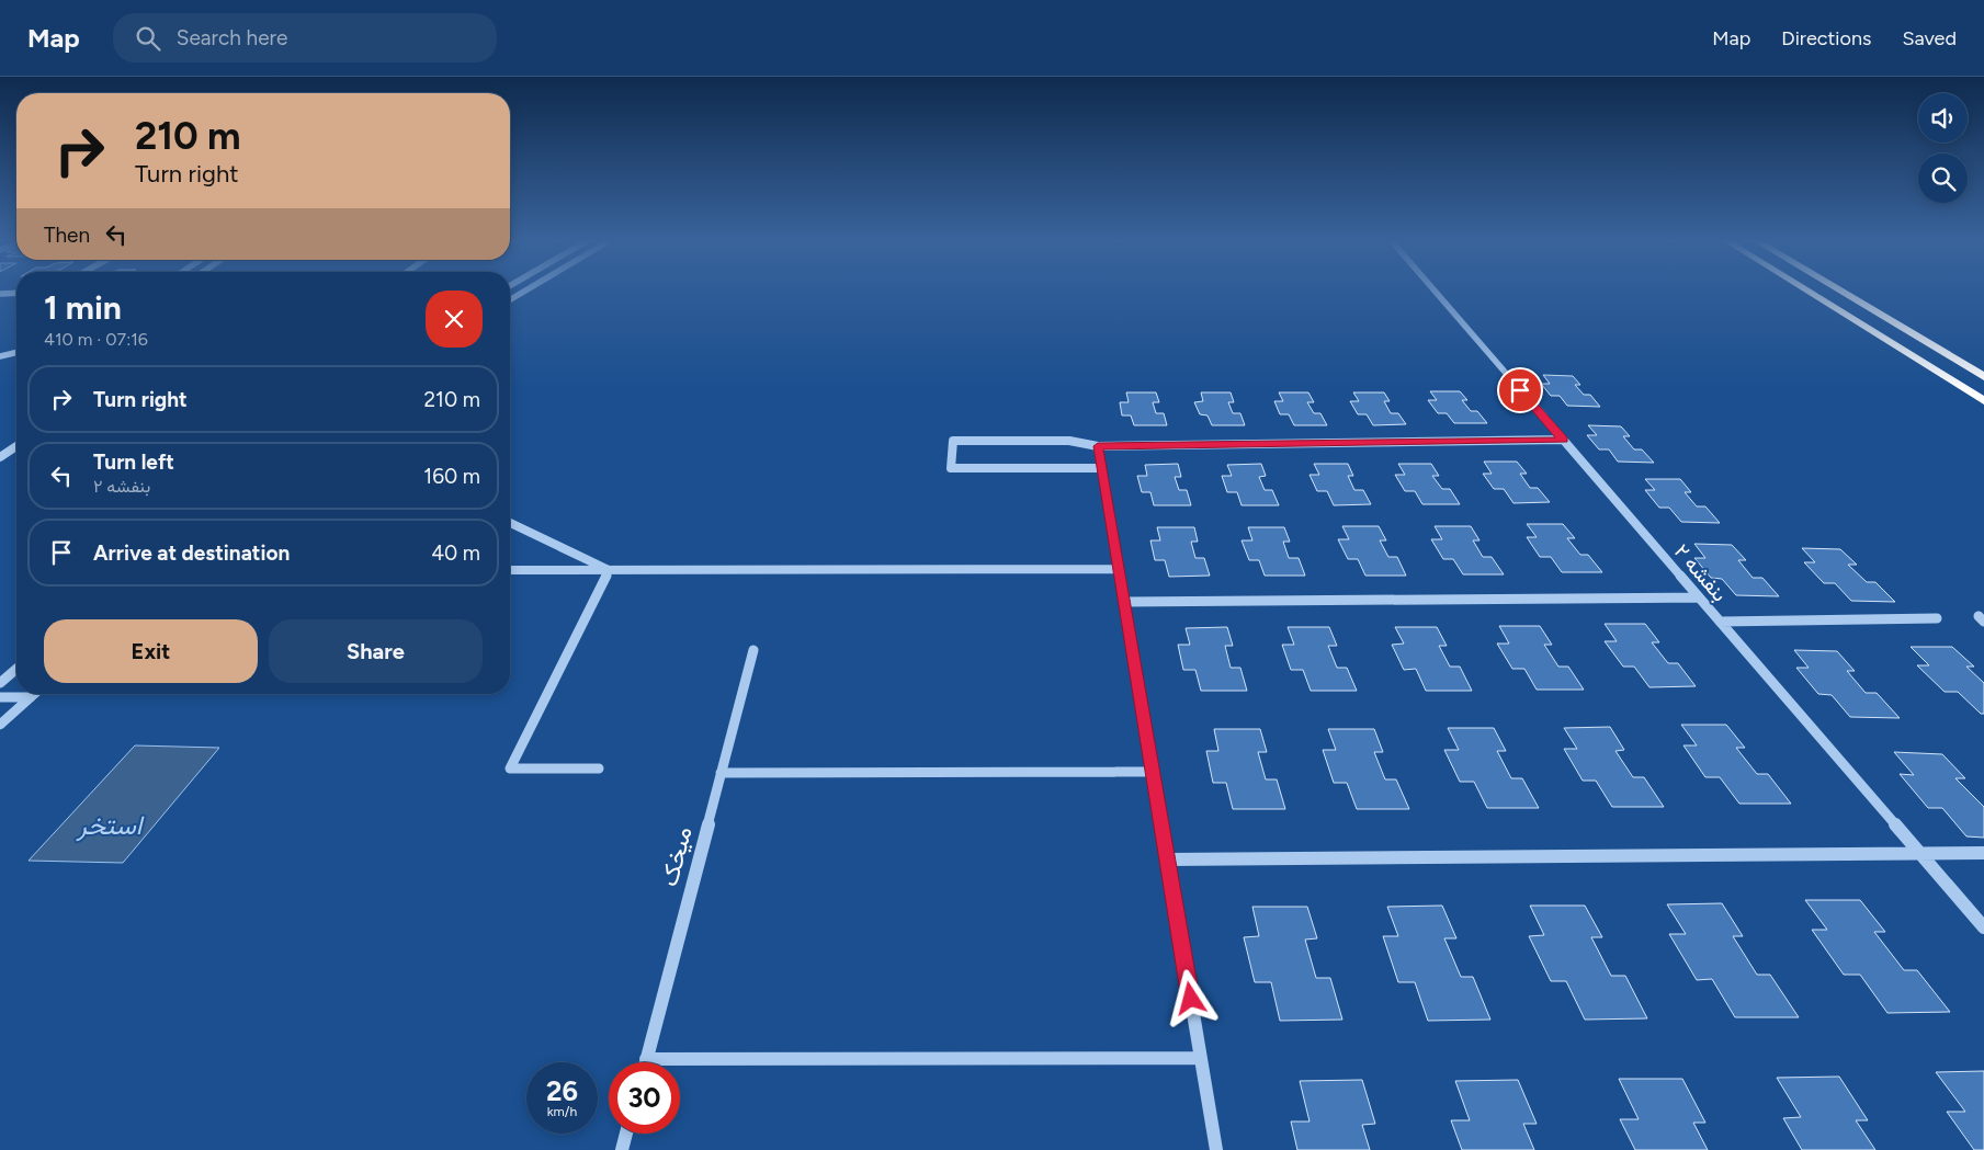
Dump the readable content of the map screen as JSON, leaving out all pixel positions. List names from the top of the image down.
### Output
{
  "streets": {
    "street": ["بنفشه ۲", "میخک"]
  },
  "water": ["استخر"],
  "page": {
    "header": "Map",
    "search": "Search here",
    "nav": ["Map", "Directions", "Saved"],
    "turn": ["210 m", "Turn right"],
    "then": "Then",
    "heading": ["1 min", "410 m · 07:16"],
    "list": [
      {
        "name": "Turn right",
        "value": "210 m"
      },
      {
        "name": "Turn left",
        "note": "بنفشه ۲",
        "value": "160 m"
      },
      {
        "name": "Arrive at destination",
        "value": "40 m"
      }
    ],
    "buttons": ["Exit", "Share"],
    "speed": "26 km/h",
    "limit": "30"
  }
}
